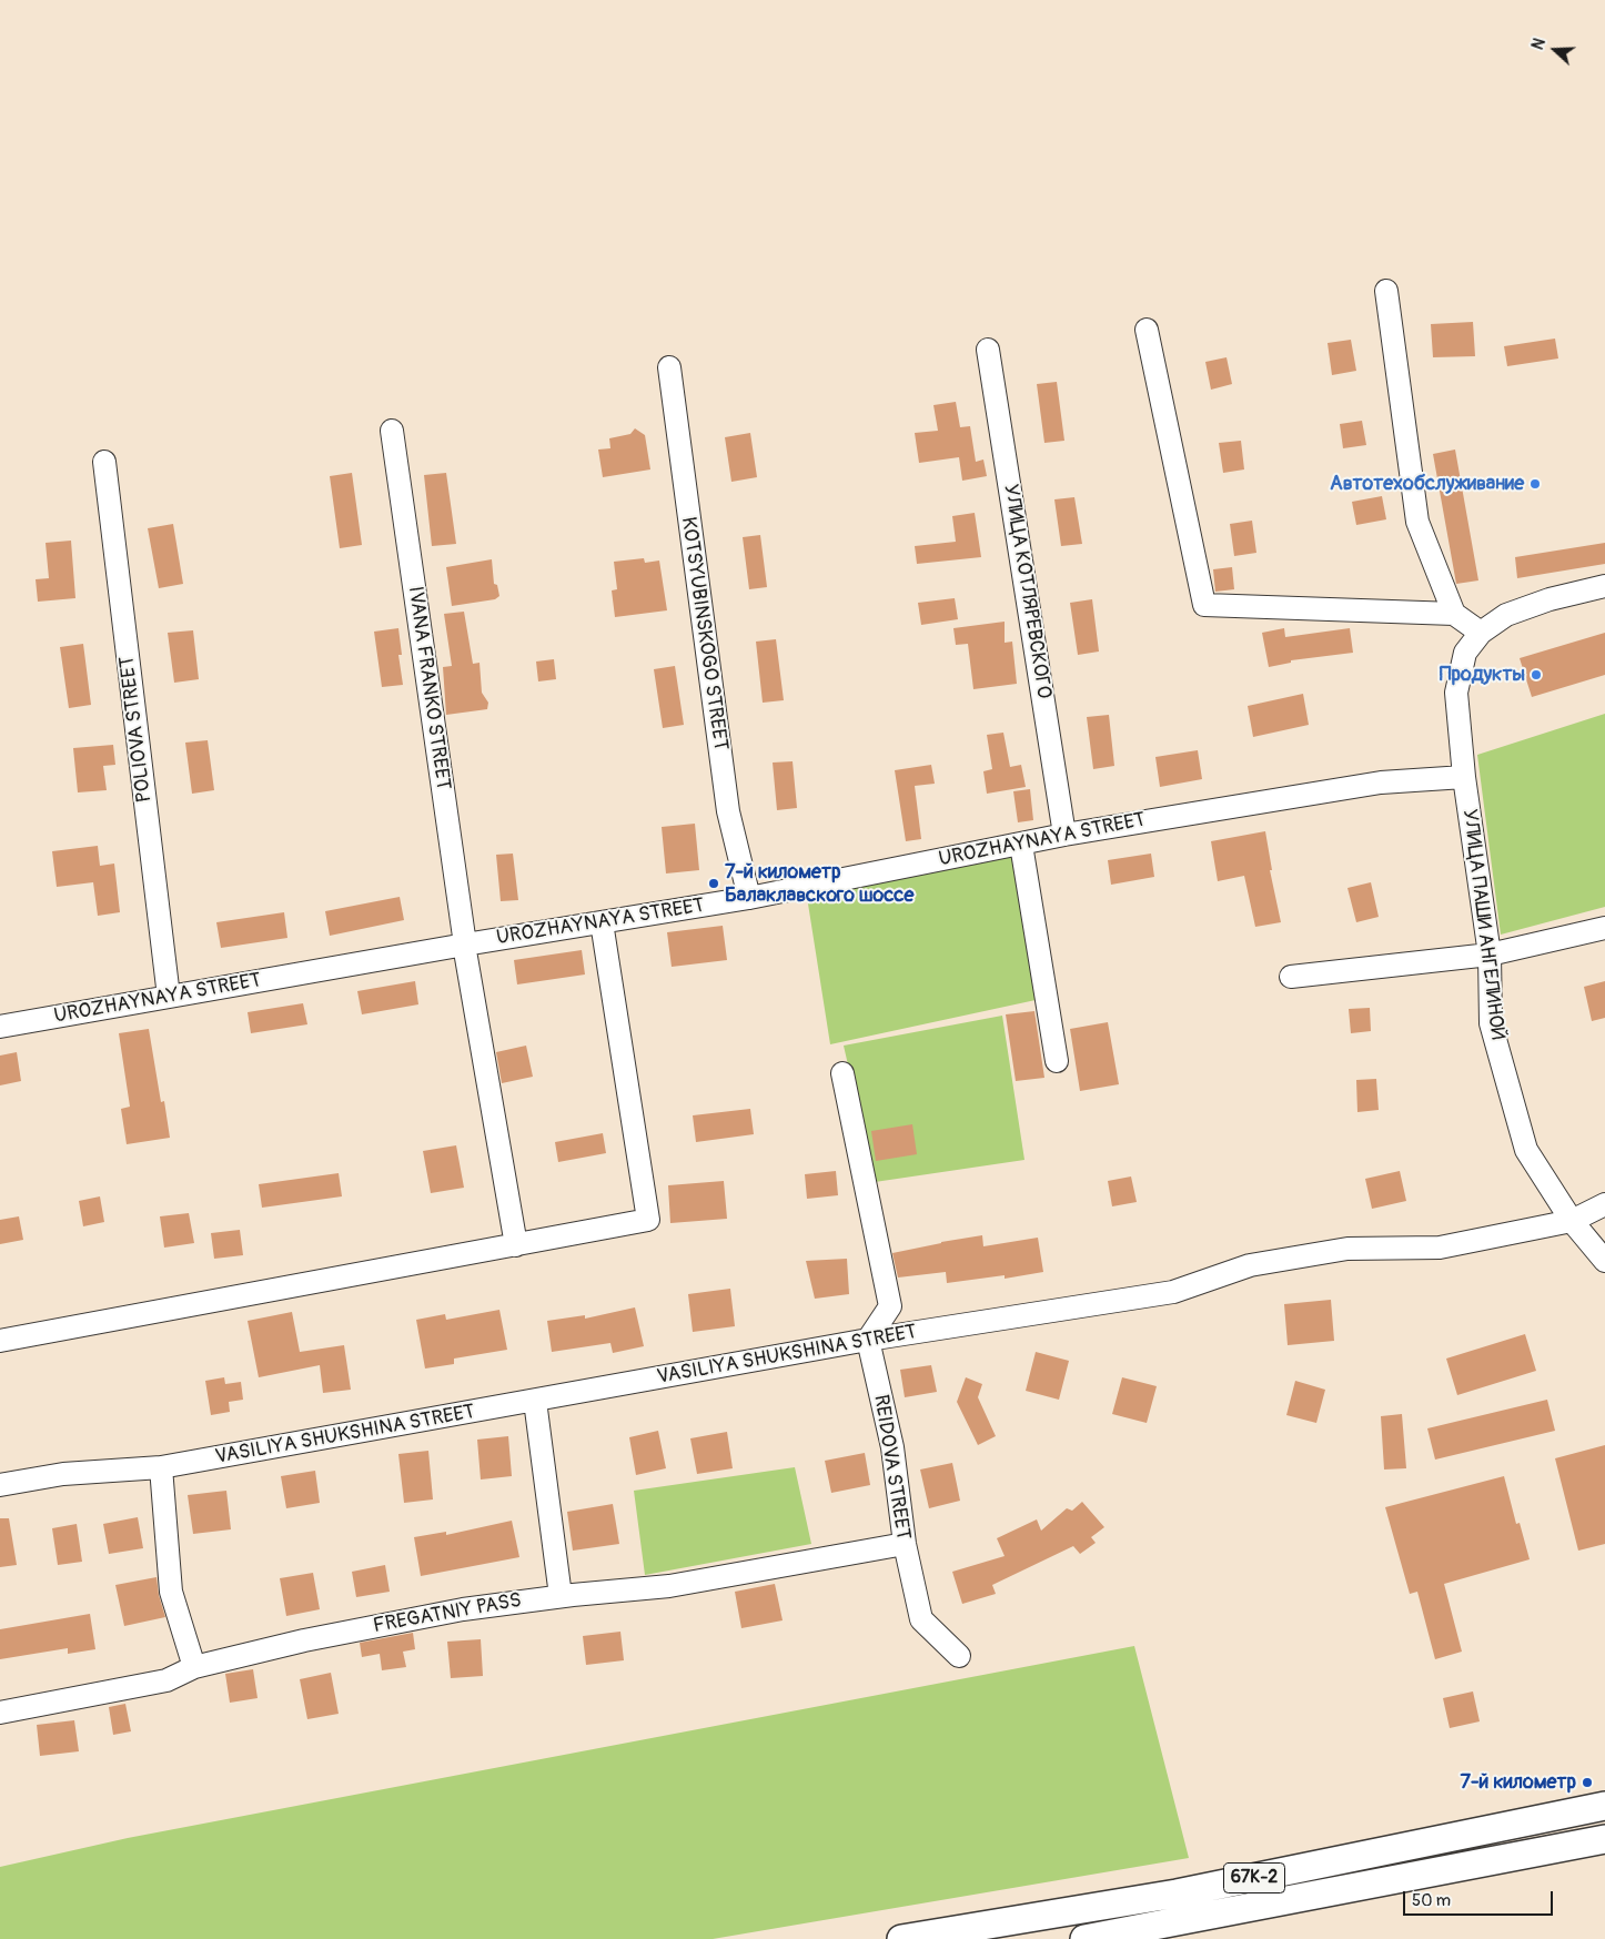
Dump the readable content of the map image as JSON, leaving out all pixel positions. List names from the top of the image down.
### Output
{
  "streets": {
    "main road": ["67К-2"],
    "street": [
      "УЛИЦА КОТЛЯРЕВСКОГО",
      "KOTSYUBINSKOGO STREET",
      "IVANA FRANKO STREET",
      "POLIOVA STREET",
      "UROZHAYNAYA STREET",
      "УЛИЦА ПАШИ АНГЕЛИНОЙ",
      "VASILIYA SHUKSHINA STREET",
      "REIDOVA STREET",
      "FREGATNIY PASS"
    ]
  },
  "crossings": [
    ["УЛИЦА КОТЛЯРЕВСКОГО", "UROZHAYNAYA STREET"],
    ["KOTSYUBINSKOGO STREET", "UROZHAYNAYA STREET"],
    ["IVANA FRANKO STREET", "UROZHAYNAYA STREET"],
    ["POLIOVA STREET", "UROZHAYNAYA STREET"],
    ["UROZHAYNAYA STREET", "УЛИЦА ПАШИ АНГЕЛИНОЙ"],
    ["УЛИЦА ПАШИ АНГЕЛИНОЙ", "VASILIYA SHUKSHINA STREET"],
    ["VASILIYA SHUKSHINA STREET", "REIDOVA STREET"],
    ["REIDOVA STREET", "FREGATNIY PASS"]
  ],
  "places": [
    "Автотехобслуживание",
    "Продукты",
    "7-й километр Балаклавского шоссе",
    "7-й километр"
  ],
  "scale_bar": "50 m",
  "north": "left"
}
